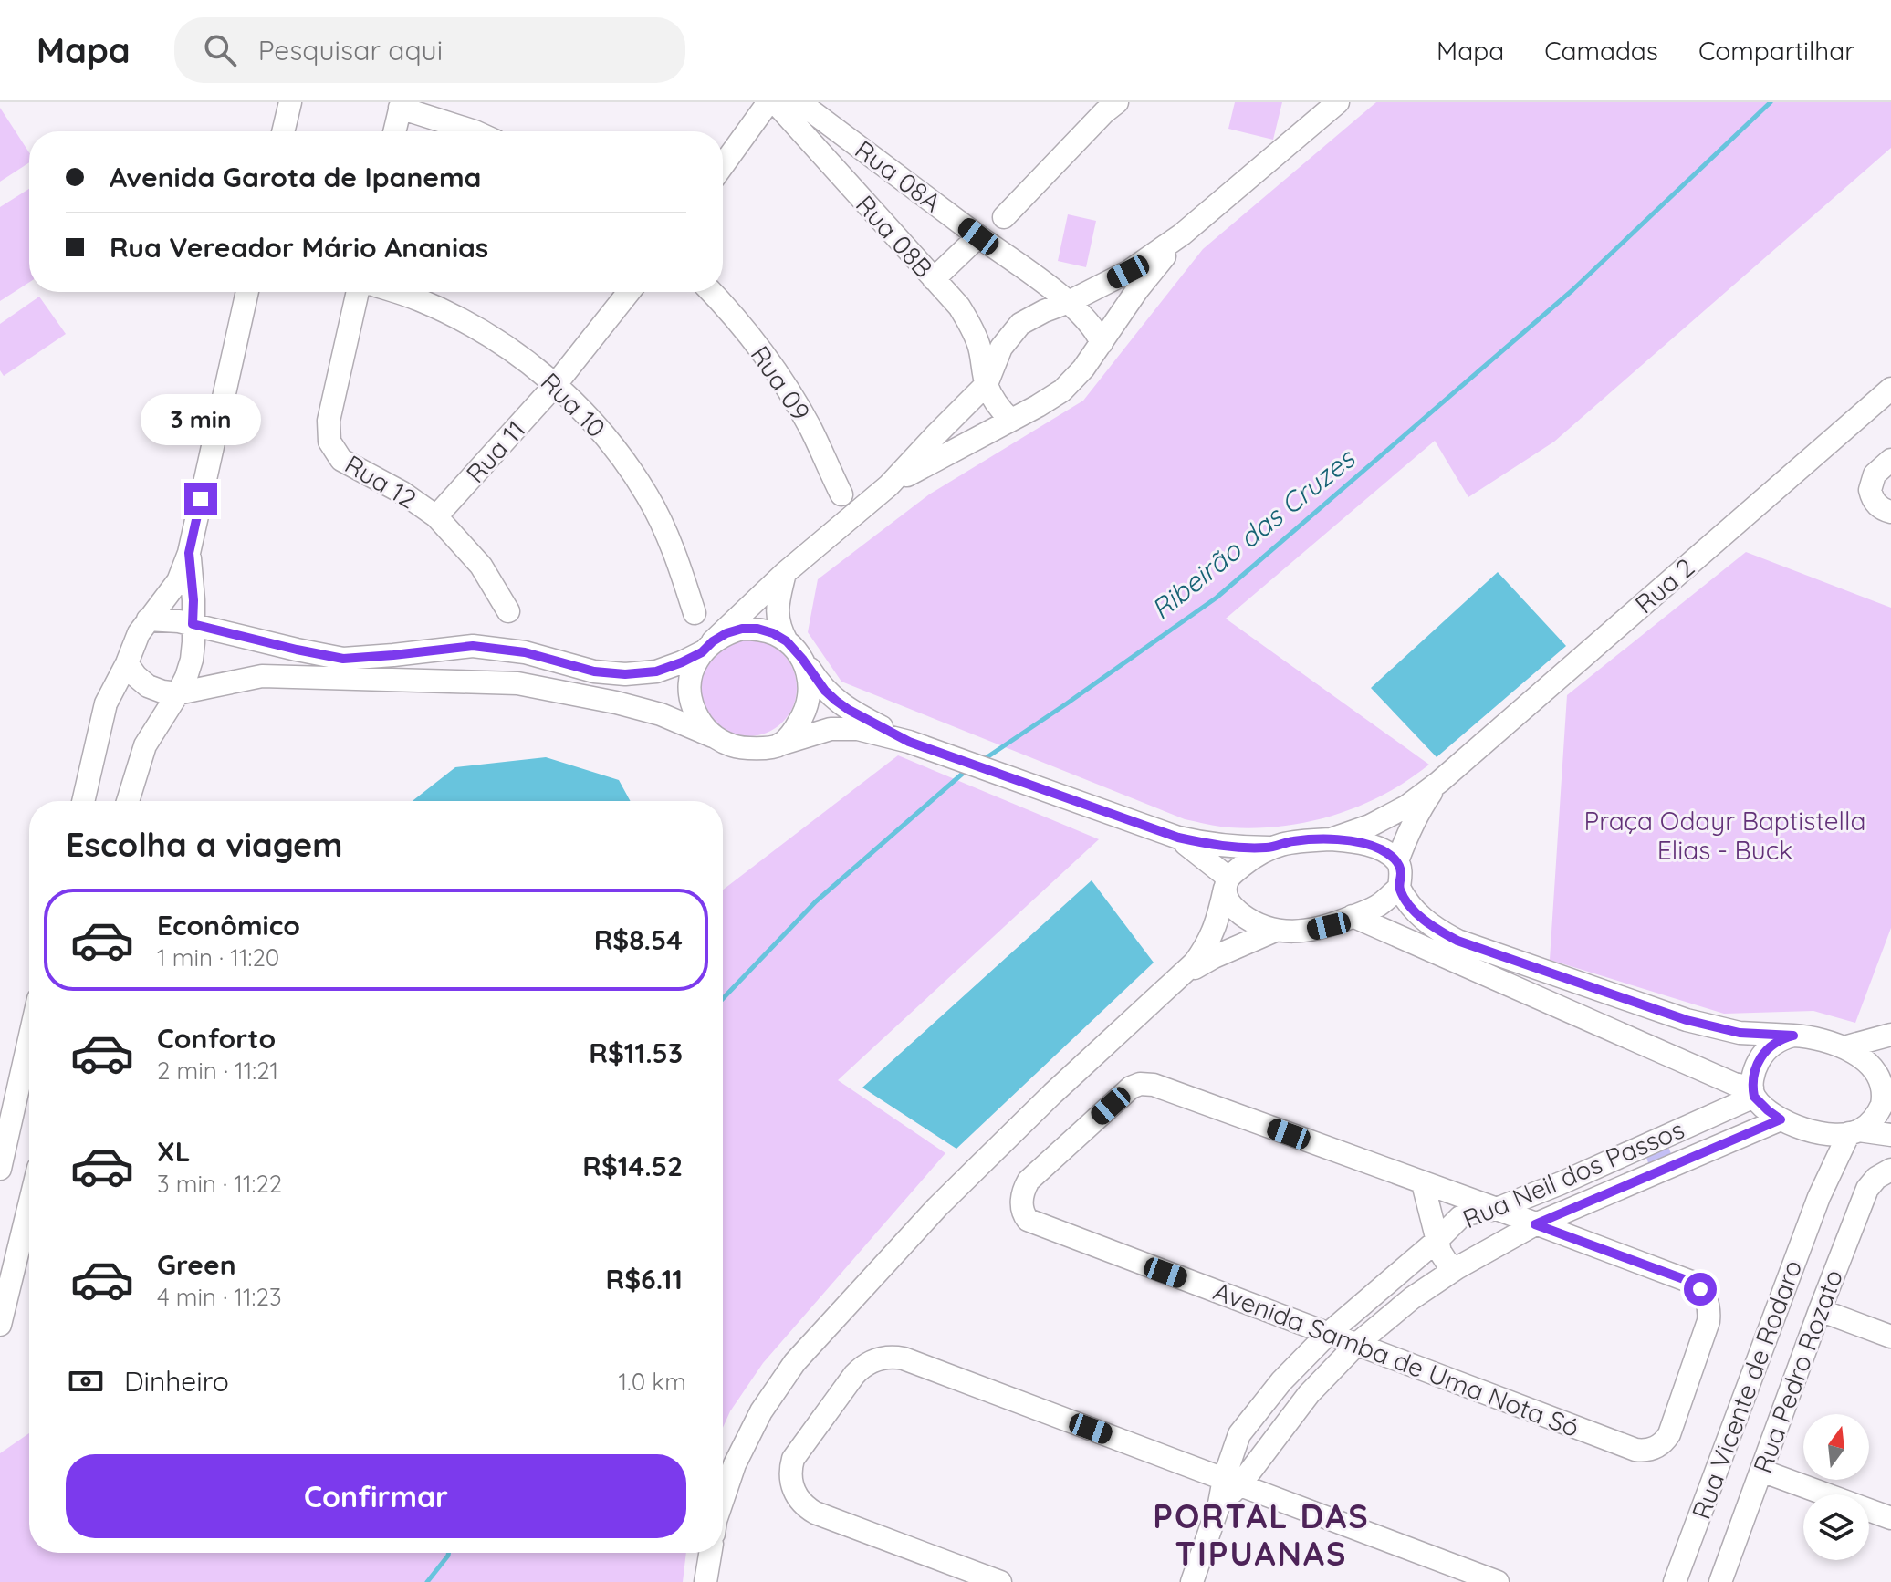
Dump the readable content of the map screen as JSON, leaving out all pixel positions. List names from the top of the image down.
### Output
{
  "streets": {
    "street": [
      "Rua 08A",
      "Rua 08B",
      "Rua 09",
      "Rua 10",
      "Rua 11",
      "Rua 12",
      "Rua 2",
      "Rua Neil dos Passos",
      "Avenida Samba de Uma Nota Só",
      "Rua Pedro Rozato",
      "Rua Vicente de Rodaro"
    ]
  },
  "crossings": [
    ["Rua 10", "Rua 11"],
    ["Rua 11", "Rua 12"],
    ["Rua Neil dos Passos", "Avenida Samba de Uma Nota Só"],
    ["Rua Neil dos Passos", "Rua Vicente de Rodaro"]
  ],
  "districts": ["PORTAL DAS TIPUANAS"],
  "water": ["Ribeirão das Cruzes"],
  "parks": ["Praça Odayr Baptistella Elias - Buck"],
  "north": "top",
  "page": {
    "header": "Mapa",
    "search": "Pesquisar aqui",
    "nav": ["Mapa", "Camadas", "Compartilhar"],
    "banner": ["Avenida Garota de Ipanema", "Rua Vereador Mário Ananias"],
    "bubble": "3 min",
    "heading": "Escolha a viagem",
    "list": [
      {
        "name": "Econômico",
        "note": "1 min · 11:20",
        "value": "R$8.54"
      },
      {
        "name": "Conforto",
        "note": "2 min · 11:21",
        "value": "R$11.53"
      },
      {
        "name": "XL",
        "note": "3 min · 11:22",
        "value": "R$14.52"
      },
      {
        "name": "Green",
        "note": "4 min · 11:23",
        "value": "R$6.11"
      }
    ],
    "pay": ["Dinheiro", "1.0 km"],
    "buttons": "Confirmar"
  }
}
